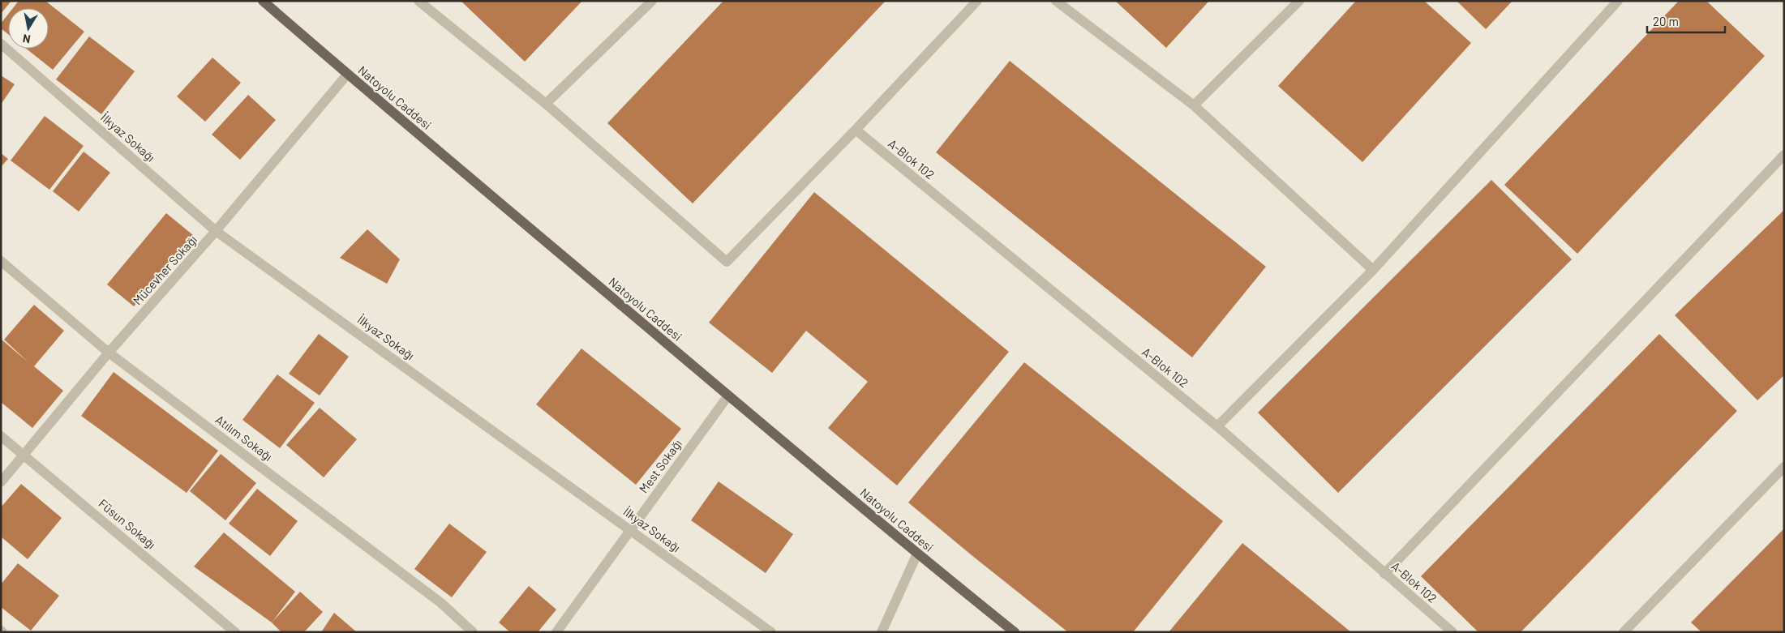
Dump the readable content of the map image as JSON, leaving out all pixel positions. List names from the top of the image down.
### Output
{
  "streets": {
    "main road": ["Natoyolu Caddesi"],
    "street": [
      "İlkyaz Sokağı",
      "A-Blok 102",
      "Mücevher Sokağı",
      "Atılım Sokağı",
      "Mest Sokağı",
      "Füsun Sokağı"
    ]
  },
  "crossings": [
    ["Natoyolu Caddesi", "Mücevher Sokağı"],
    ["Natoyolu Caddesi", "Mest Sokağı"],
    ["İlkyaz Sokağı", "Mücevher Sokağı"],
    ["İlkyaz Sokağı", "Mest Sokağı"],
    ["Mücevher Sokağı", "Atılım Sokağı"],
    ["Mücevher Sokağı", "Füsun Sokağı"]
  ],
  "scale_bar": "20 m",
  "north": "bottom"
}
